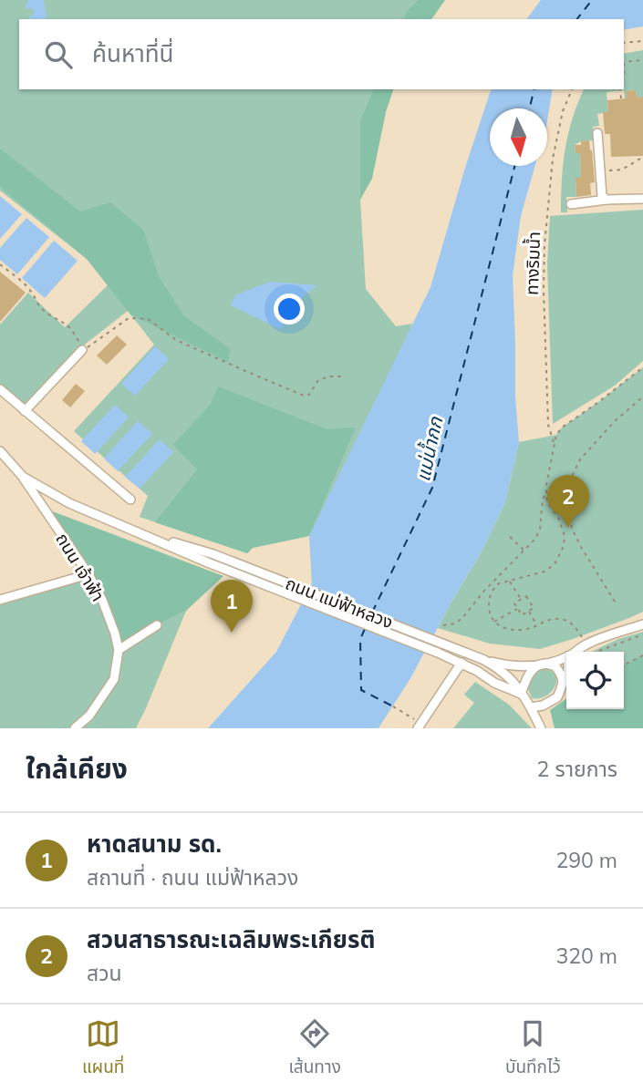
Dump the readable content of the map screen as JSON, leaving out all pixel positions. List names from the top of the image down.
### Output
{
  "streets": {
    "street": ["ถนน เจ้าฟ้า", "ถนน แม่ฟ้าหลวง"],
    "path": ["ทางริมน้ำ"]
  },
  "crossings": [
    ["ถนน เจ้าฟ้า", "ถนน แม่ฟ้าหลวง"]
  ],
  "water": ["แม่น้ำกก"],
  "north": "bottom",
  "page": {
    "search": "ค้นหาที่นี่",
    "pins": ["2", "1"],
    "heading": ["ใกล้เคียง", "2 รายการ"],
    "list": [
      {
        "mark": "1",
        "name": "หาดสนาม รด.",
        "note": "สถานที่ · ถนน แม่ฟ้าหลวง",
        "value": "290 m"
      },
      {
        "mark": "2",
        "name": "สวนสาธารณะเฉลิมพระเกียรติ",
        "note": "สวน",
        "value": "320 m"
      }
    ],
    "nav": ["แผนที่", "เส้นทาง", "บันทึกไว้"]
  }
}
